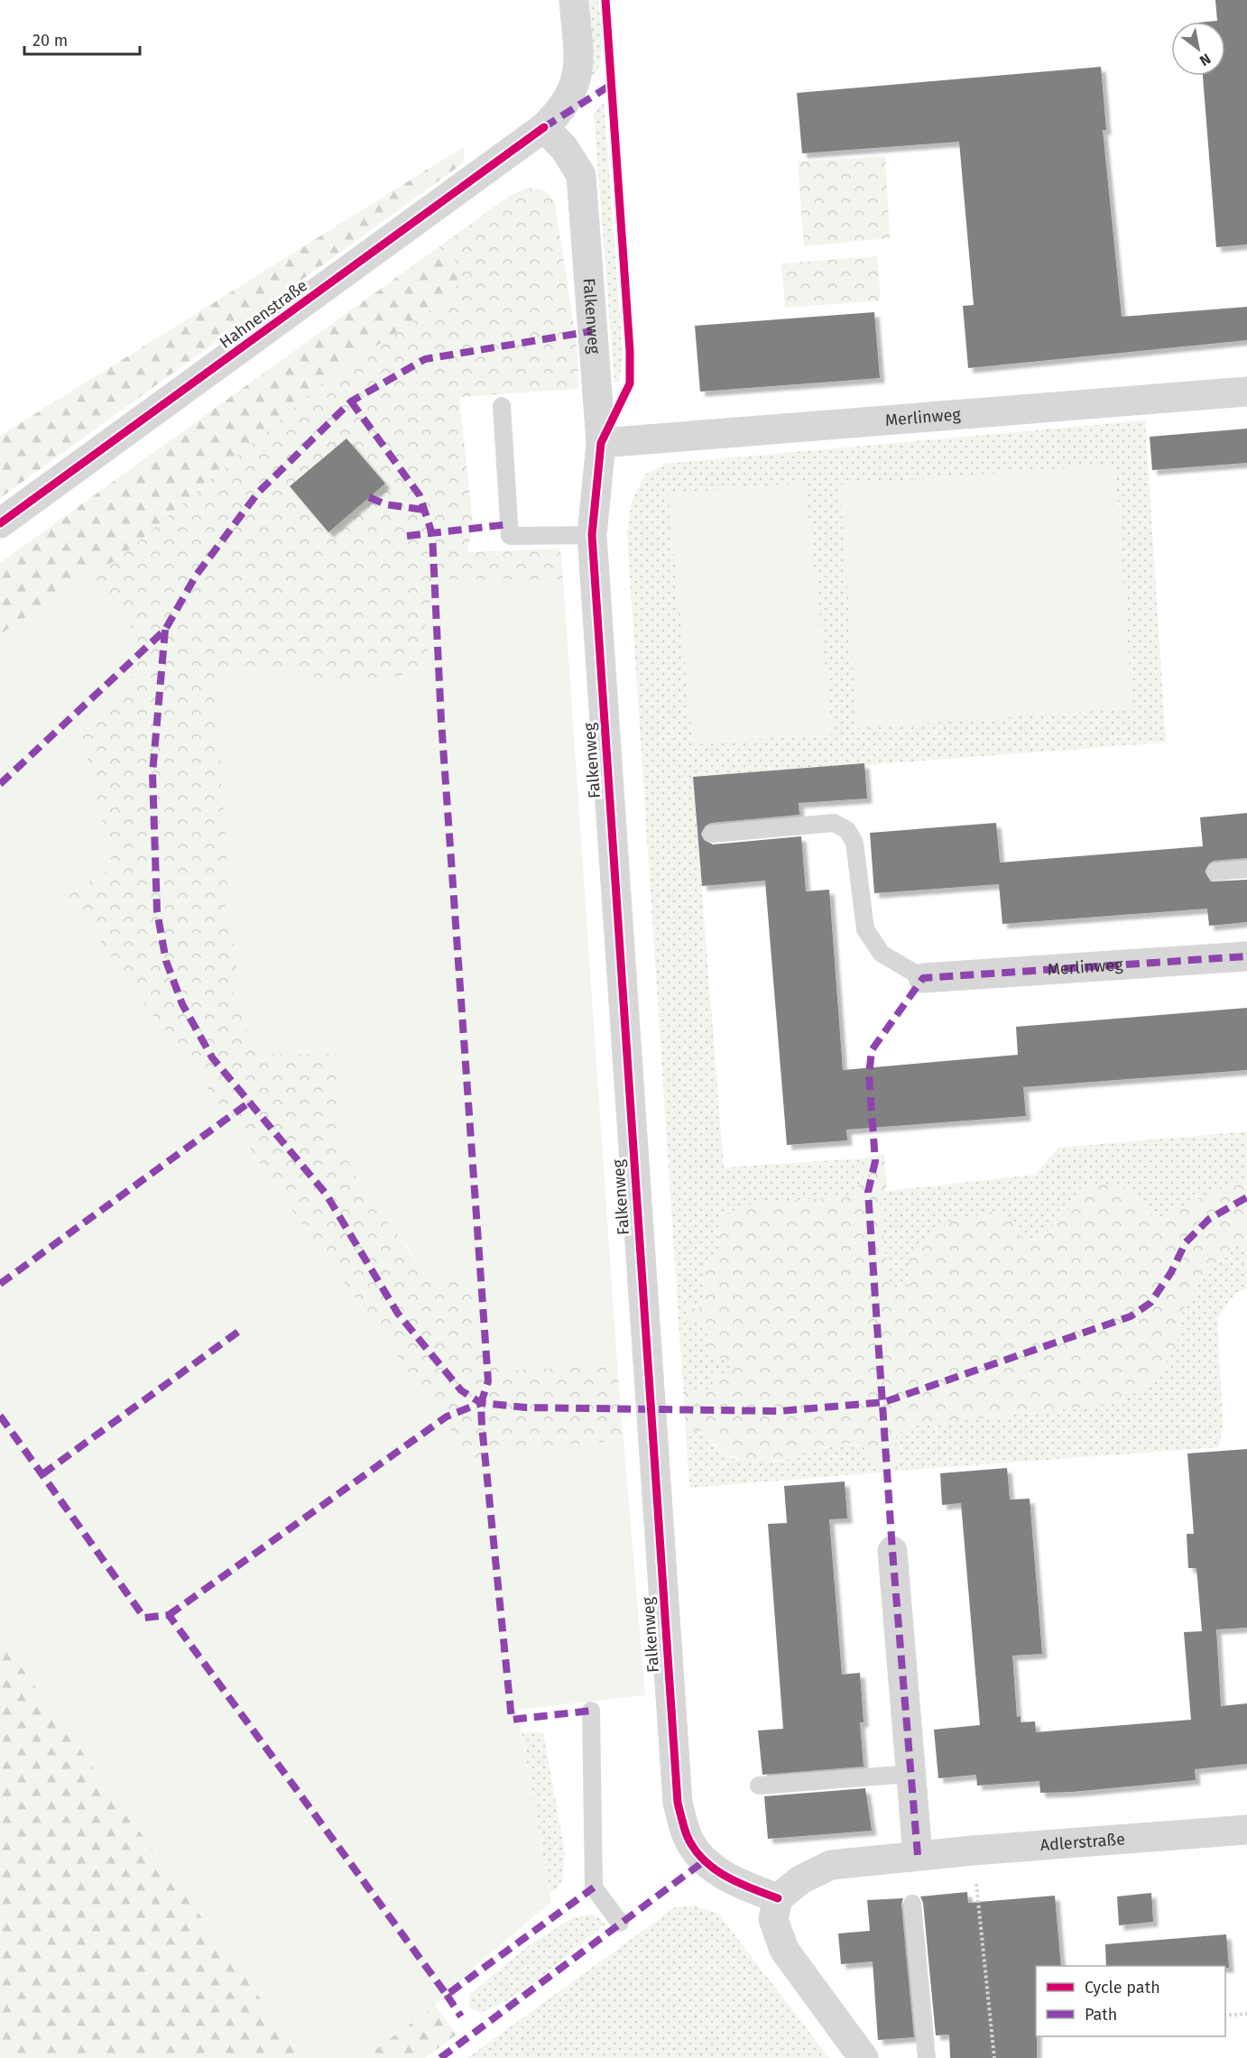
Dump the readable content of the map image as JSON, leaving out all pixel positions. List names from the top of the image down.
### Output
{
  "streets": {
    "street": [
      "Hahnenstraße",
      "Falkenweg",
      "Merlinweg",
      "Adlerstraße"
    ]
  },
  "crossings": [
    ["Hahnenstraße", "Falkenweg"],
    ["Falkenweg", "Merlinweg"],
    ["Falkenweg", "Adlerstraße"]
  ],
  "legend": ["Cycle path", "Path"],
  "scale_bar": "20 m",
  "north": "bottom right"
}
